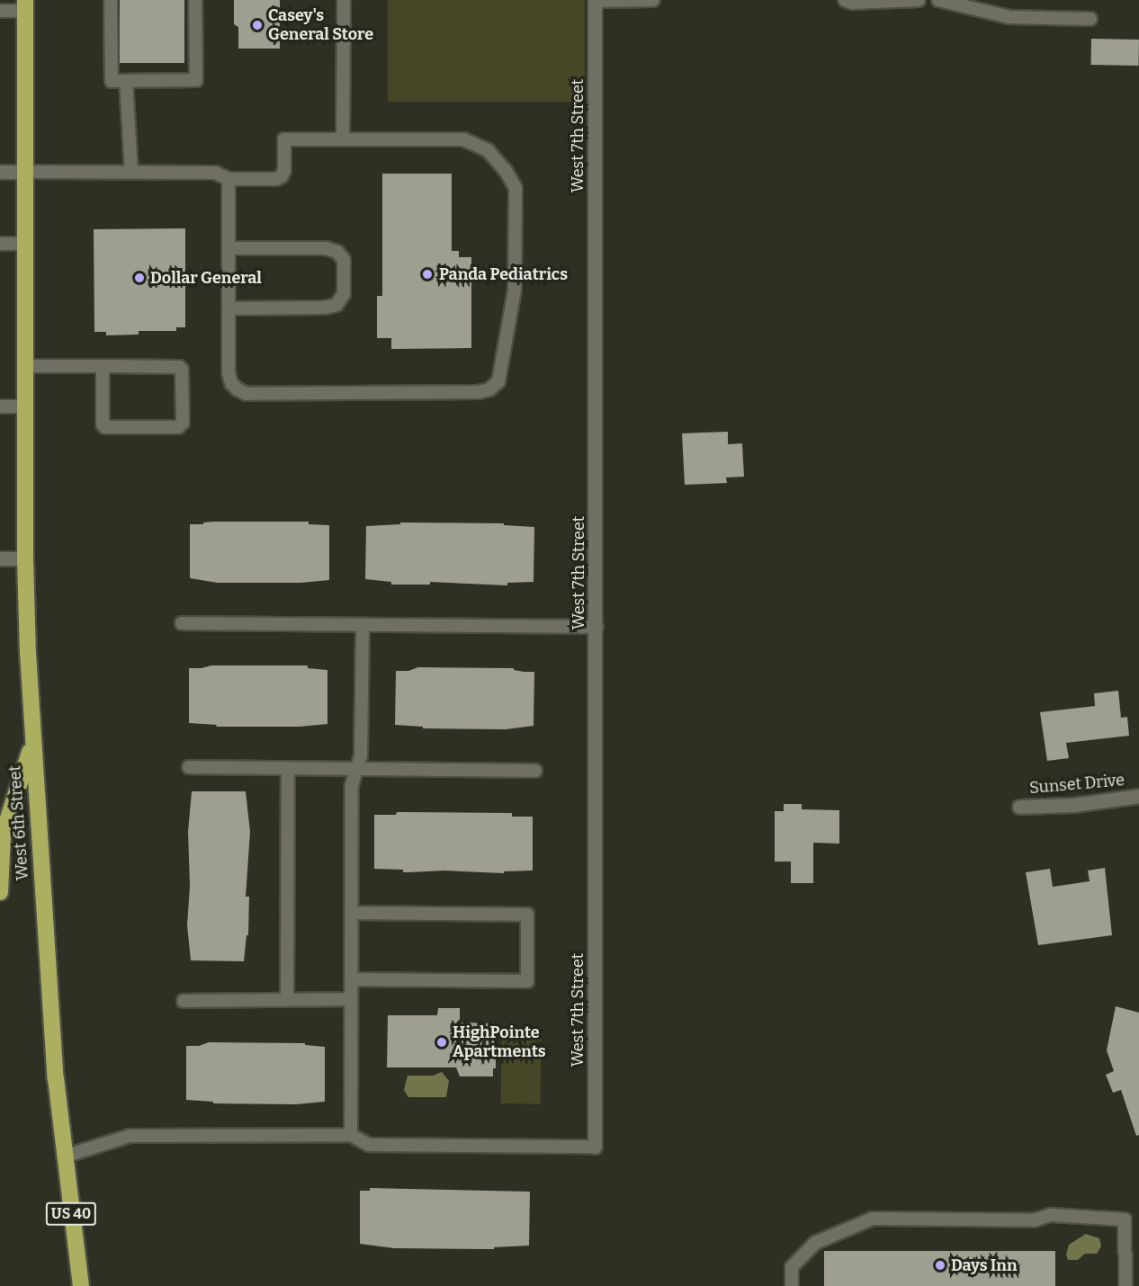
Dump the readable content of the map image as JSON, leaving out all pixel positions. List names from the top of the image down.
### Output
{
  "streets": {
    "highway": ["West 6th Street", "US 40"],
    "street": ["West 7th Street", "Sunset Drive"]
  },
  "places": [
    "Casey's General Store",
    "Panda Pediatrics",
    "Dollar General",
    "HighPointe Apartments",
    "Days Inn"
  ]
}
